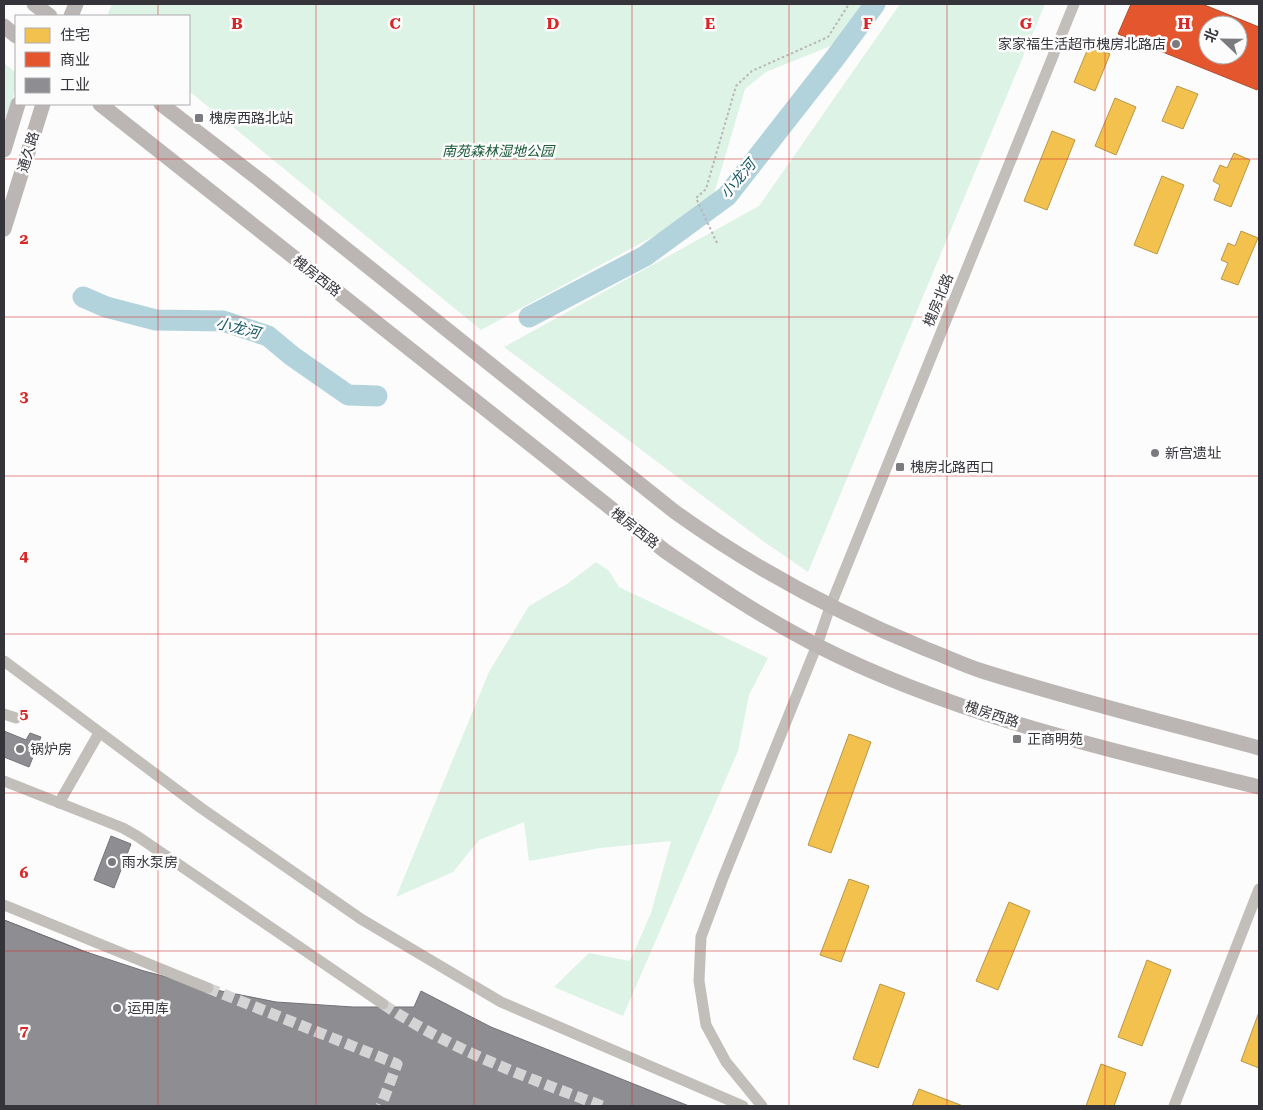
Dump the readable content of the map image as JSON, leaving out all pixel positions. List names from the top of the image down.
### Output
{
  "streets": {
    "main road": ["通久路", "槐房西路"],
    "street": ["槐房北路"]
  },
  "crossings": [
    ["槐房西路", "槐房北路"]
  ],
  "water": ["小龙河"],
  "parks": ["南苑森林湿地公园"],
  "places": {
    "other": [
      "家家福生活超市槐房北路店",
      "新宫遗址",
      "锅炉房",
      "雨水泵房",
      "运用库"
    ],
    "transit": ["槐房西路北站", "槐房北路西口", "正商明苑"]
  },
  "legend": ["住宅", "商业", "工业"],
  "north": "left",
  "grid": {
    "columns": [
      "B",
      "C",
      "D",
      "E",
      "F",
      "G",
      "H"
    ],
    "rows": [
      "2",
      "3",
      "4",
      "5",
      "6",
      "7"
    ]
  }
}
